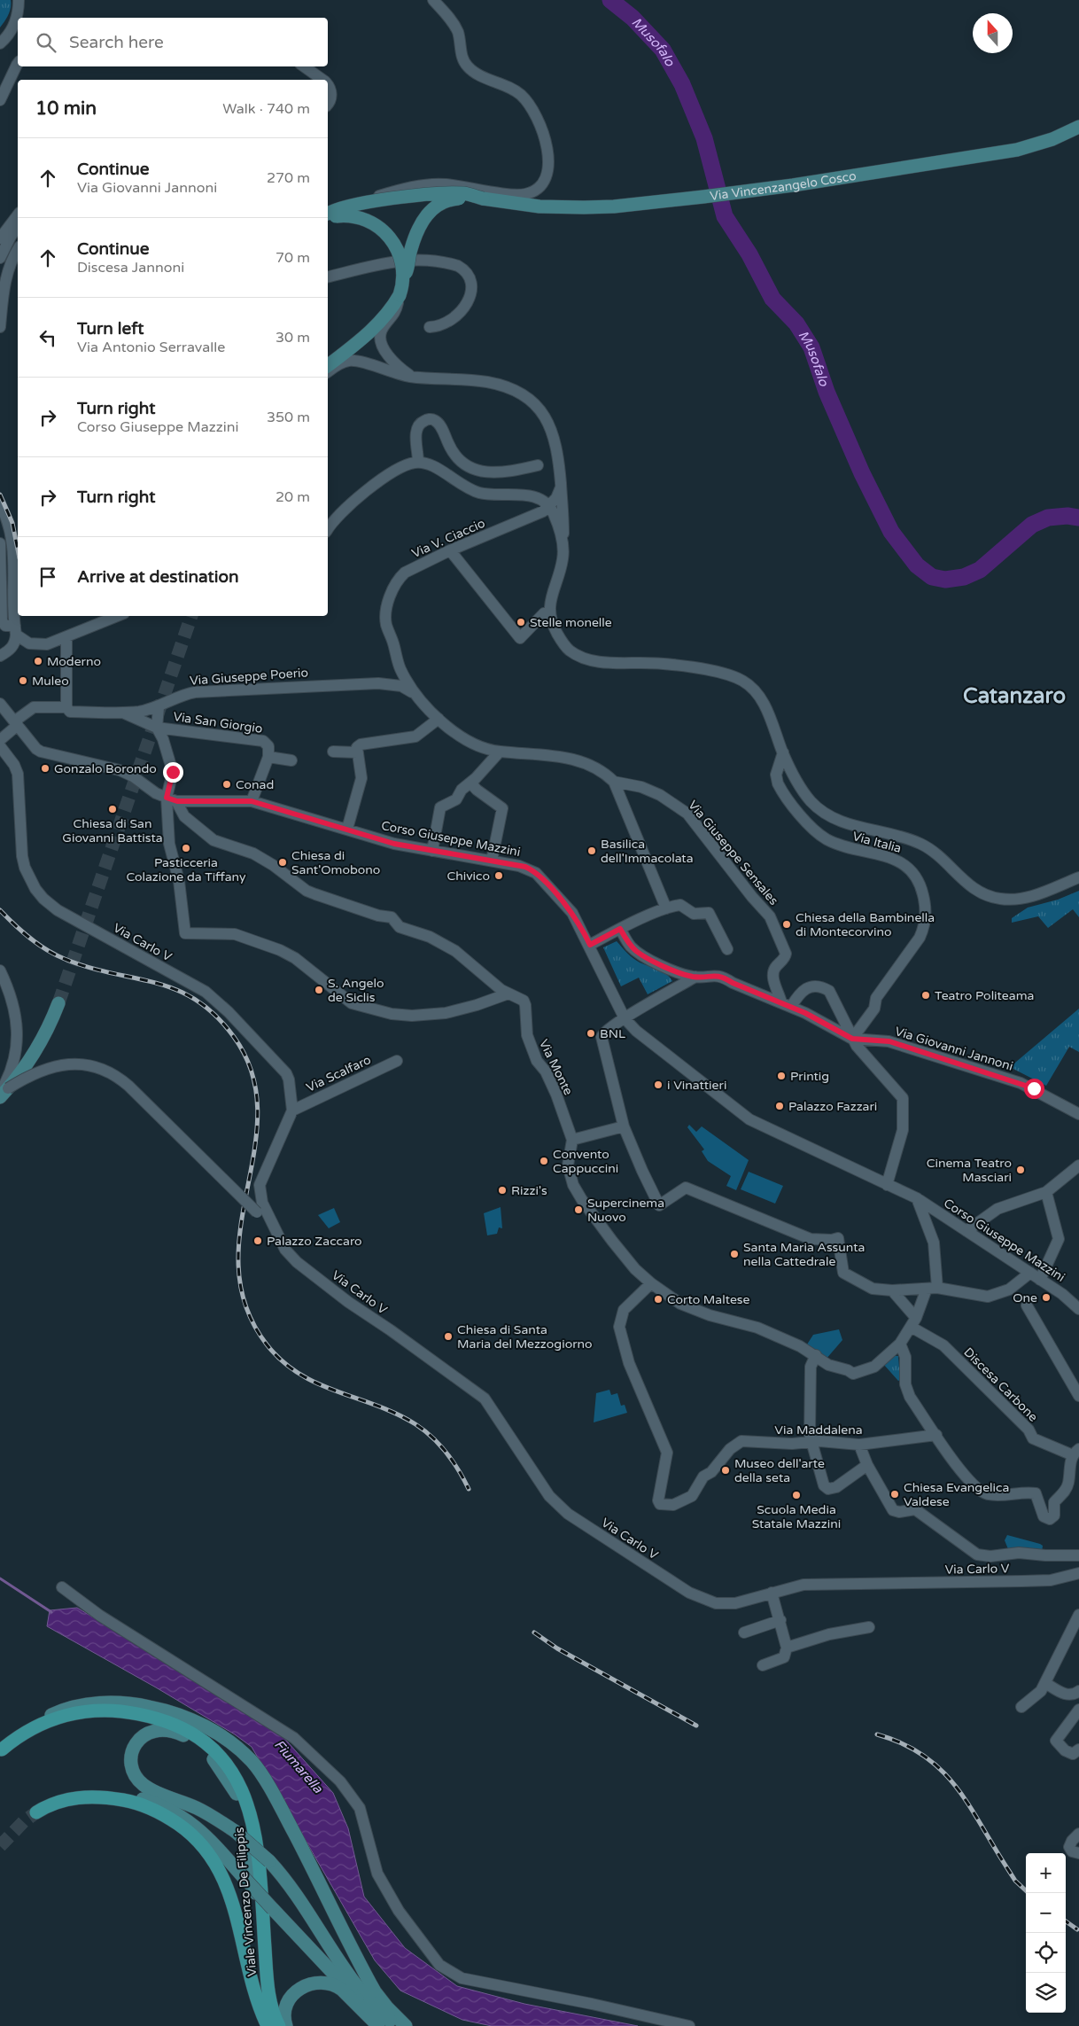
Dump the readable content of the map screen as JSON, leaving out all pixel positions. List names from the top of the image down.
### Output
{
  "streets": {
    "highway": ["Viale Vincenzo De Filippis"],
    "main road": ["Via Vincenzangelo Cosco"],
    "street": [
      "Via V. Ciaccio",
      "Via Giuseppe Poerio",
      "Via San Giorgio",
      "Corso Giuseppe Mazzini",
      "Via Italia",
      "Via Giuseppe Sensales",
      "Via Carlo V",
      "Via Giovanni Jannoni",
      "Via Monte",
      "Via Scalfaro",
      "Discesa Carbone",
      "Via Maddalena"
    ]
  },
  "crossings": [
    ["Via V. Ciaccio", "Via Giuseppe Poerio"],
    ["Via V. Ciaccio", "Via Giuseppe Sensales"],
    ["Via Giuseppe Poerio", "Via San Giorgio"],
    ["Via Giuseppe Poerio", "Corso Giuseppe Mazzini"],
    ["Via Italia", "Via Giovanni Jannoni"],
    ["Via Carlo V", "Via Scalfaro"]
  ],
  "districts": ["Catanzaro"],
  "water": ["Musofalo", "Fiumarella"],
  "places": [
    "Stelle monelle",
    "Moderno",
    "Muleo",
    "Gonzalo Borondo",
    "Conad",
    "Chiesa di San Giovanni Battista",
    "Pasticceria Colazione da Tiffany",
    "Basilica dell'Immacolata",
    "Chiesa di Sant'Omobono",
    "Chivico",
    "Chiesa della Bambinella di Montecorvino",
    "S. Angelo de Siclis",
    "Teatro Politeama",
    "BNL",
    "Printig",
    "i Vinattieri",
    "Palazzo Fazzari",
    "Convento Cappuccini",
    "Cinema Teatro Masciari",
    "Rizzi's",
    "Supercinema Nuovo",
    "Palazzo Zaccaro",
    "Santa Maria Assunta nella Cattedrale",
    "One",
    "Corto Maltese",
    "Chiesa di Santa Maria del Mezzogiorno",
    "Museo dell'arte della seta",
    "Chiesa Evangelica Valdese",
    "Scuola Media Statale Mazzini"
  ],
  "north": "top",
  "page": {
    "search": "Search here",
    "heading": ["10 min", "Walk · 740 m"],
    "list": [
      ["Continue", "Via Giovanni Jannoni", "270 m"],
      ["Continue", "Discesa Jannoni", "70 m"],
      ["Turn left", "Via Antonio Serravalle", "30 m"],
      ["Turn right", "Corso Giuseppe Mazzini", "350 m"],
      ["Turn right", "20 m"],
      "Arrive at destination"
    ],
    "map_buttons": ["+", "−"]
  }
}
